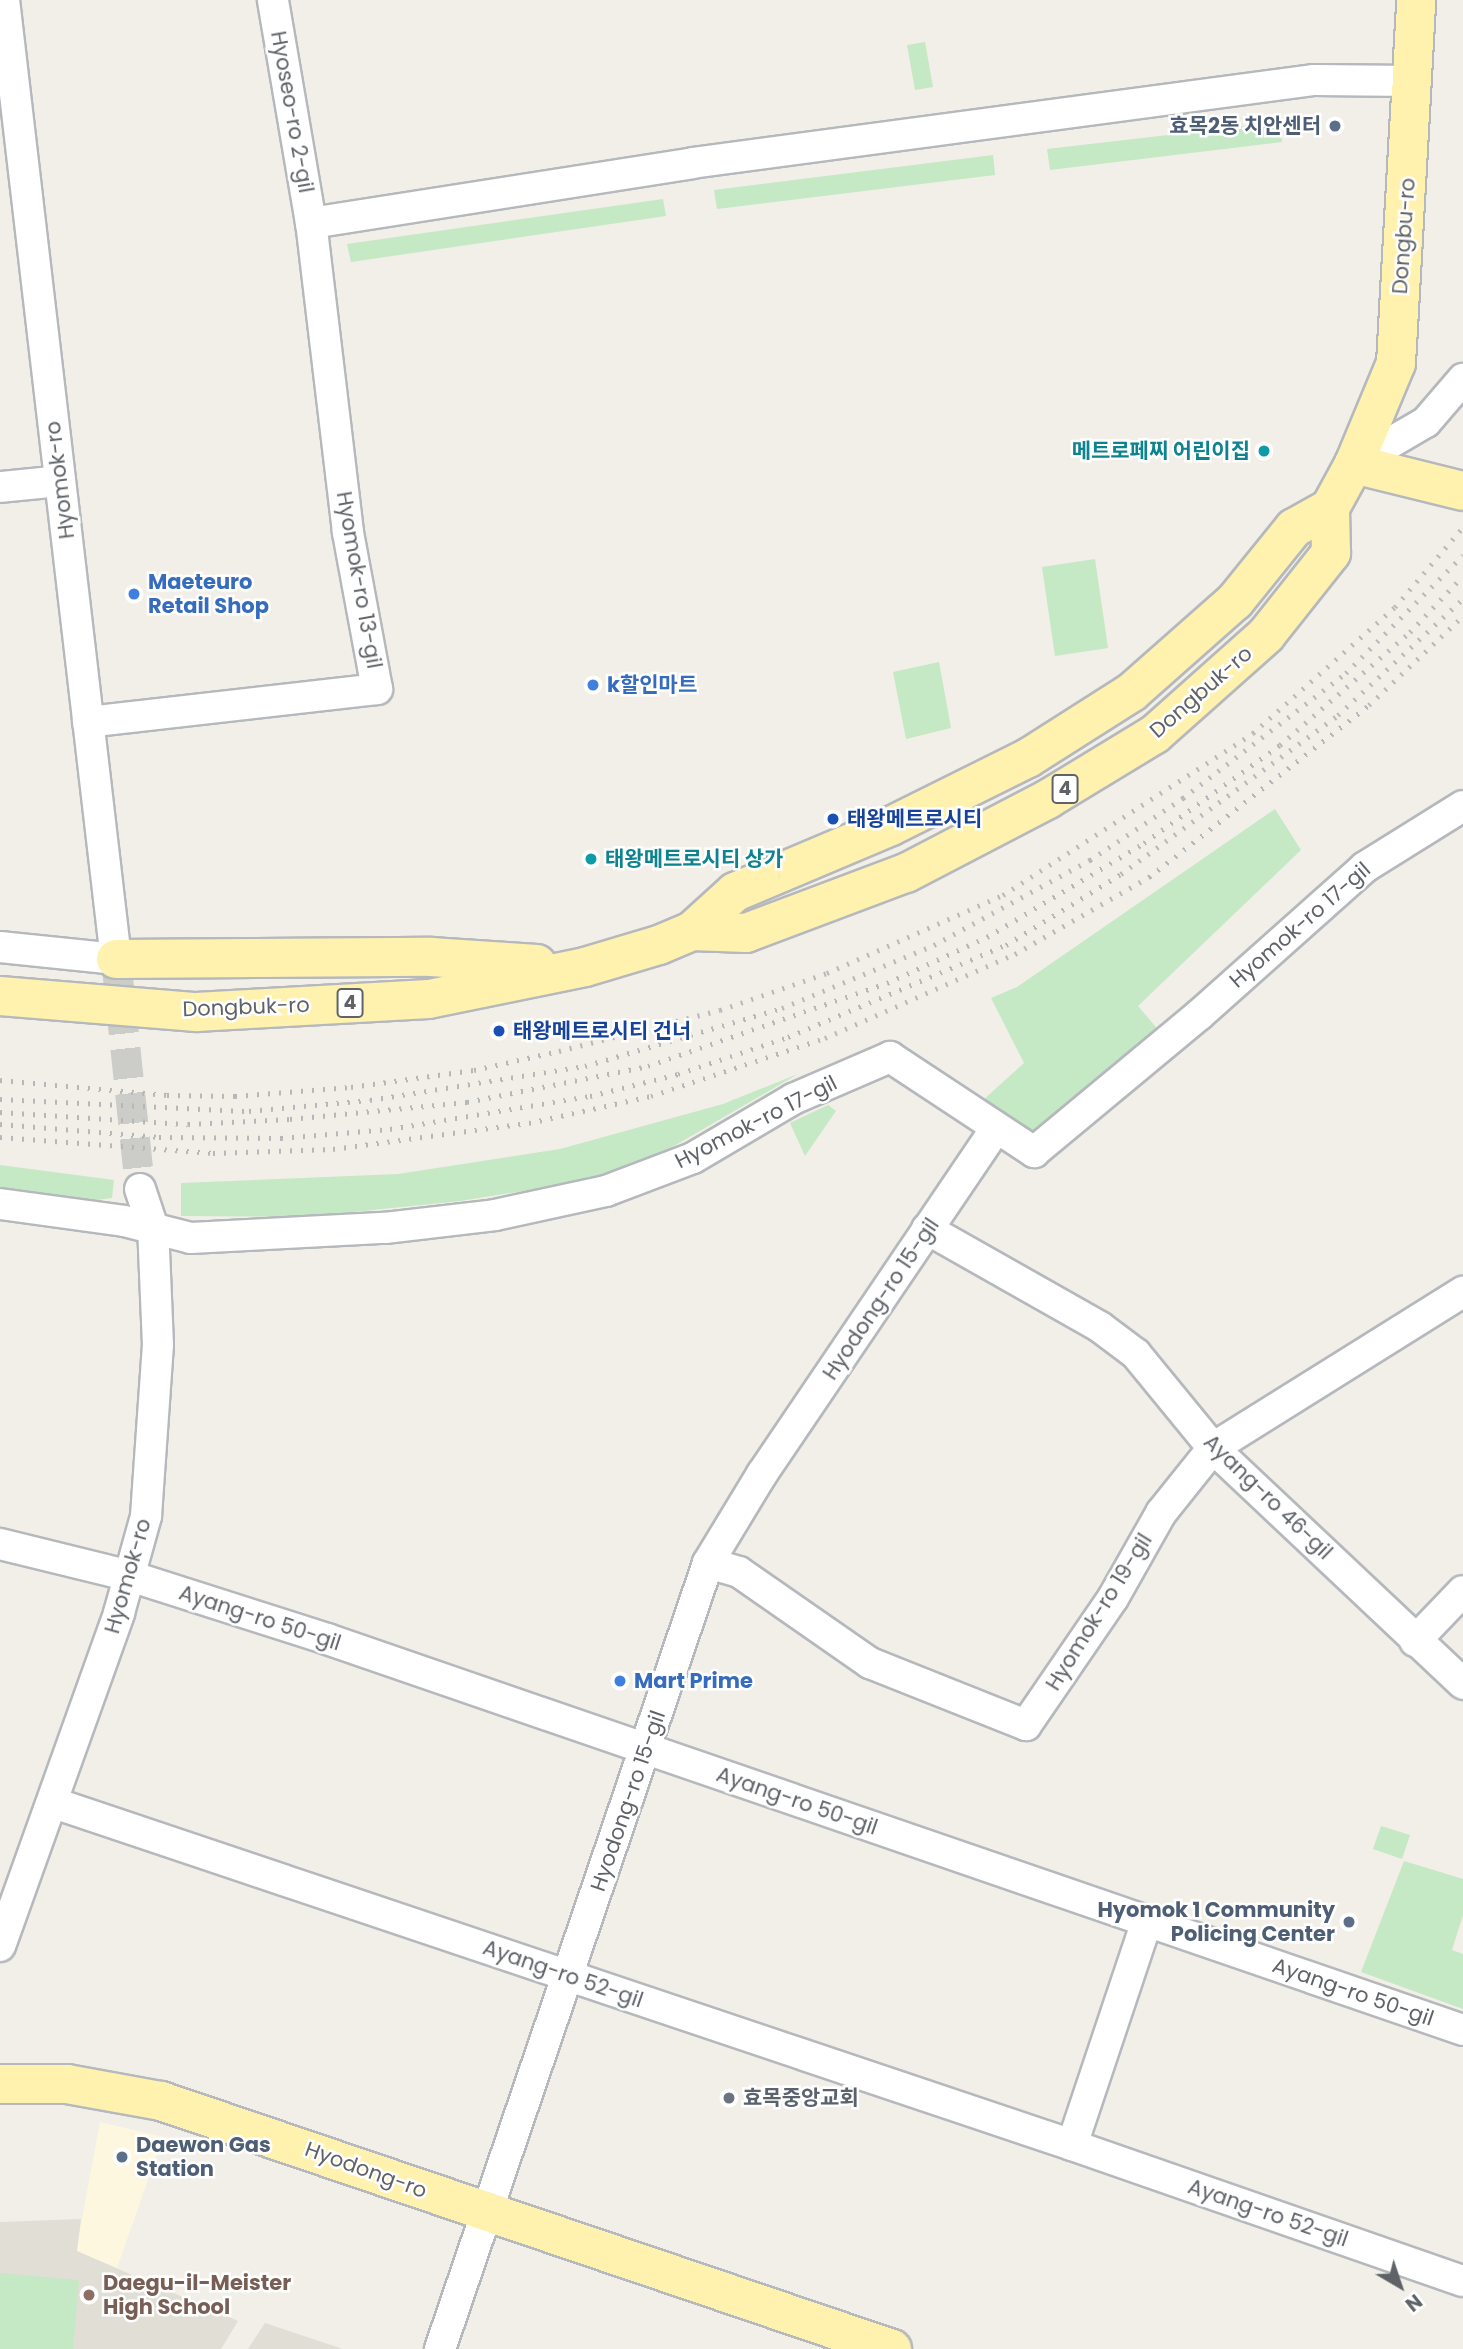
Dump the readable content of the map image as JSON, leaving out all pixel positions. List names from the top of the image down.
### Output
{
  "streets": {
    "main road": [
      "Dongbu-ro",
      "Dongbuk-ro",
      "4",
      "Hyodong-ro"
    ],
    "street": [
      "Hyoseo-ro 2-gil",
      "Hyomok-ro",
      "Hyomok-ro 13-gil",
      "Hyomok-ro 17-gil",
      "Hyodong-ro 15-gil",
      "Ayang-ro 46-gil",
      "Hyomok-ro 19-gil",
      "Ayang-ro 50-gil",
      "Ayang-ro 52-gil"
    ]
  },
  "crossings": [
    ["Hyoseo-ro 2-gil", "Hyomok-ro 13-gil"],
    ["Dongbu-ro", "Dongbuk-ro"],
    ["Hyomok-ro", "Hyomok-ro 13-gil"],
    ["Hyomok-ro", "Hyomok-ro 17-gil"],
    ["Hyomok-ro", "Ayang-ro 50-gil"],
    ["Hyomok-ro", "Ayang-ro 52-gil"],
    ["Hyomok-ro 17-gil", "Hyodong-ro 15-gil"],
    ["Hyodong-ro 15-gil", "Ayang-ro 46-gil"],
    ["Hyodong-ro 15-gil", "Hyomok-ro 19-gil"],
    ["Hyodong-ro 15-gil", "Ayang-ro 50-gil"],
    ["Hyodong-ro 15-gil", "Ayang-ro 52-gil"],
    ["Hyodong-ro 15-gil", "Hyodong-ro"],
    ["Ayang-ro 46-gil", "Hyomok-ro 19-gil"]
  ],
  "places": [
    "효목2동 치안센터",
    "메트로페찌 어린이집",
    "Maeteuro Retail Shop",
    "k할인마트",
    "태왕메트로시티",
    "태왕메트로시티 상가",
    "태왕메트로시티 건너",
    "Mart Prime",
    "Hyomok 1 Community Policing Center",
    "효목중앙교회",
    "Daewon Gas Station",
    "Daegu-il-Meister High School"
  ],
  "north": "bottom right"
}
